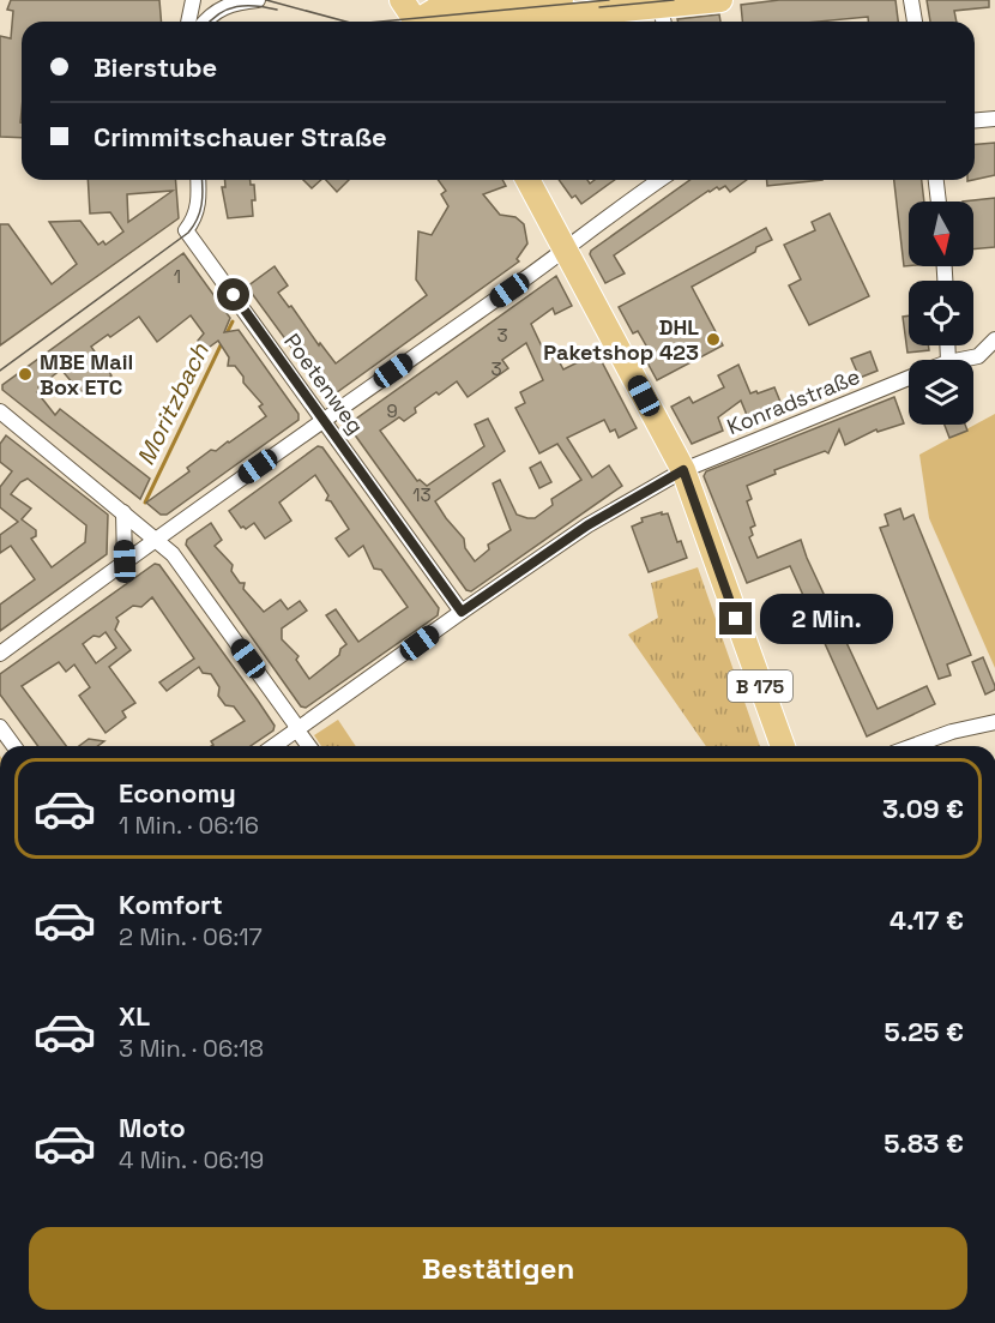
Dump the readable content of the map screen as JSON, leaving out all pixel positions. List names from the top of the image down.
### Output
{
  "streets": {
    "main road": ["B 175"],
    "street": ["Poetenweg", "Konradstraße"]
  },
  "crossings": [
    ["Poetenweg", "Konradstraße"],
    ["Konradstraße", "B 175"]
  ],
  "water": ["Moritzbach"],
  "places": ["DHL Paketshop 423", "MBE Mail Box ETC"],
  "house_numbers": [
    "1",
    "3",
    "3",
    "9",
    "13"
  ],
  "north": "bottom",
  "page": {
    "banner": ["Bierstube", "Crimmitschauer Straße"],
    "bubble": "2 Min.",
    "list": [
      {
        "name": "Economy",
        "note": "1 Min. · 06:16",
        "value": "3.09 €"
      },
      {
        "name": "Komfort",
        "note": "2 Min. · 06:17",
        "value": "4.17 €"
      },
      {
        "name": "XL",
        "note": "3 Min. · 06:18",
        "value": "5.25 €"
      },
      {
        "name": "Moto",
        "note": "4 Min. · 06:19",
        "value": "5.83 €"
      }
    ],
    "buttons": "Bestätigen"
  }
}
